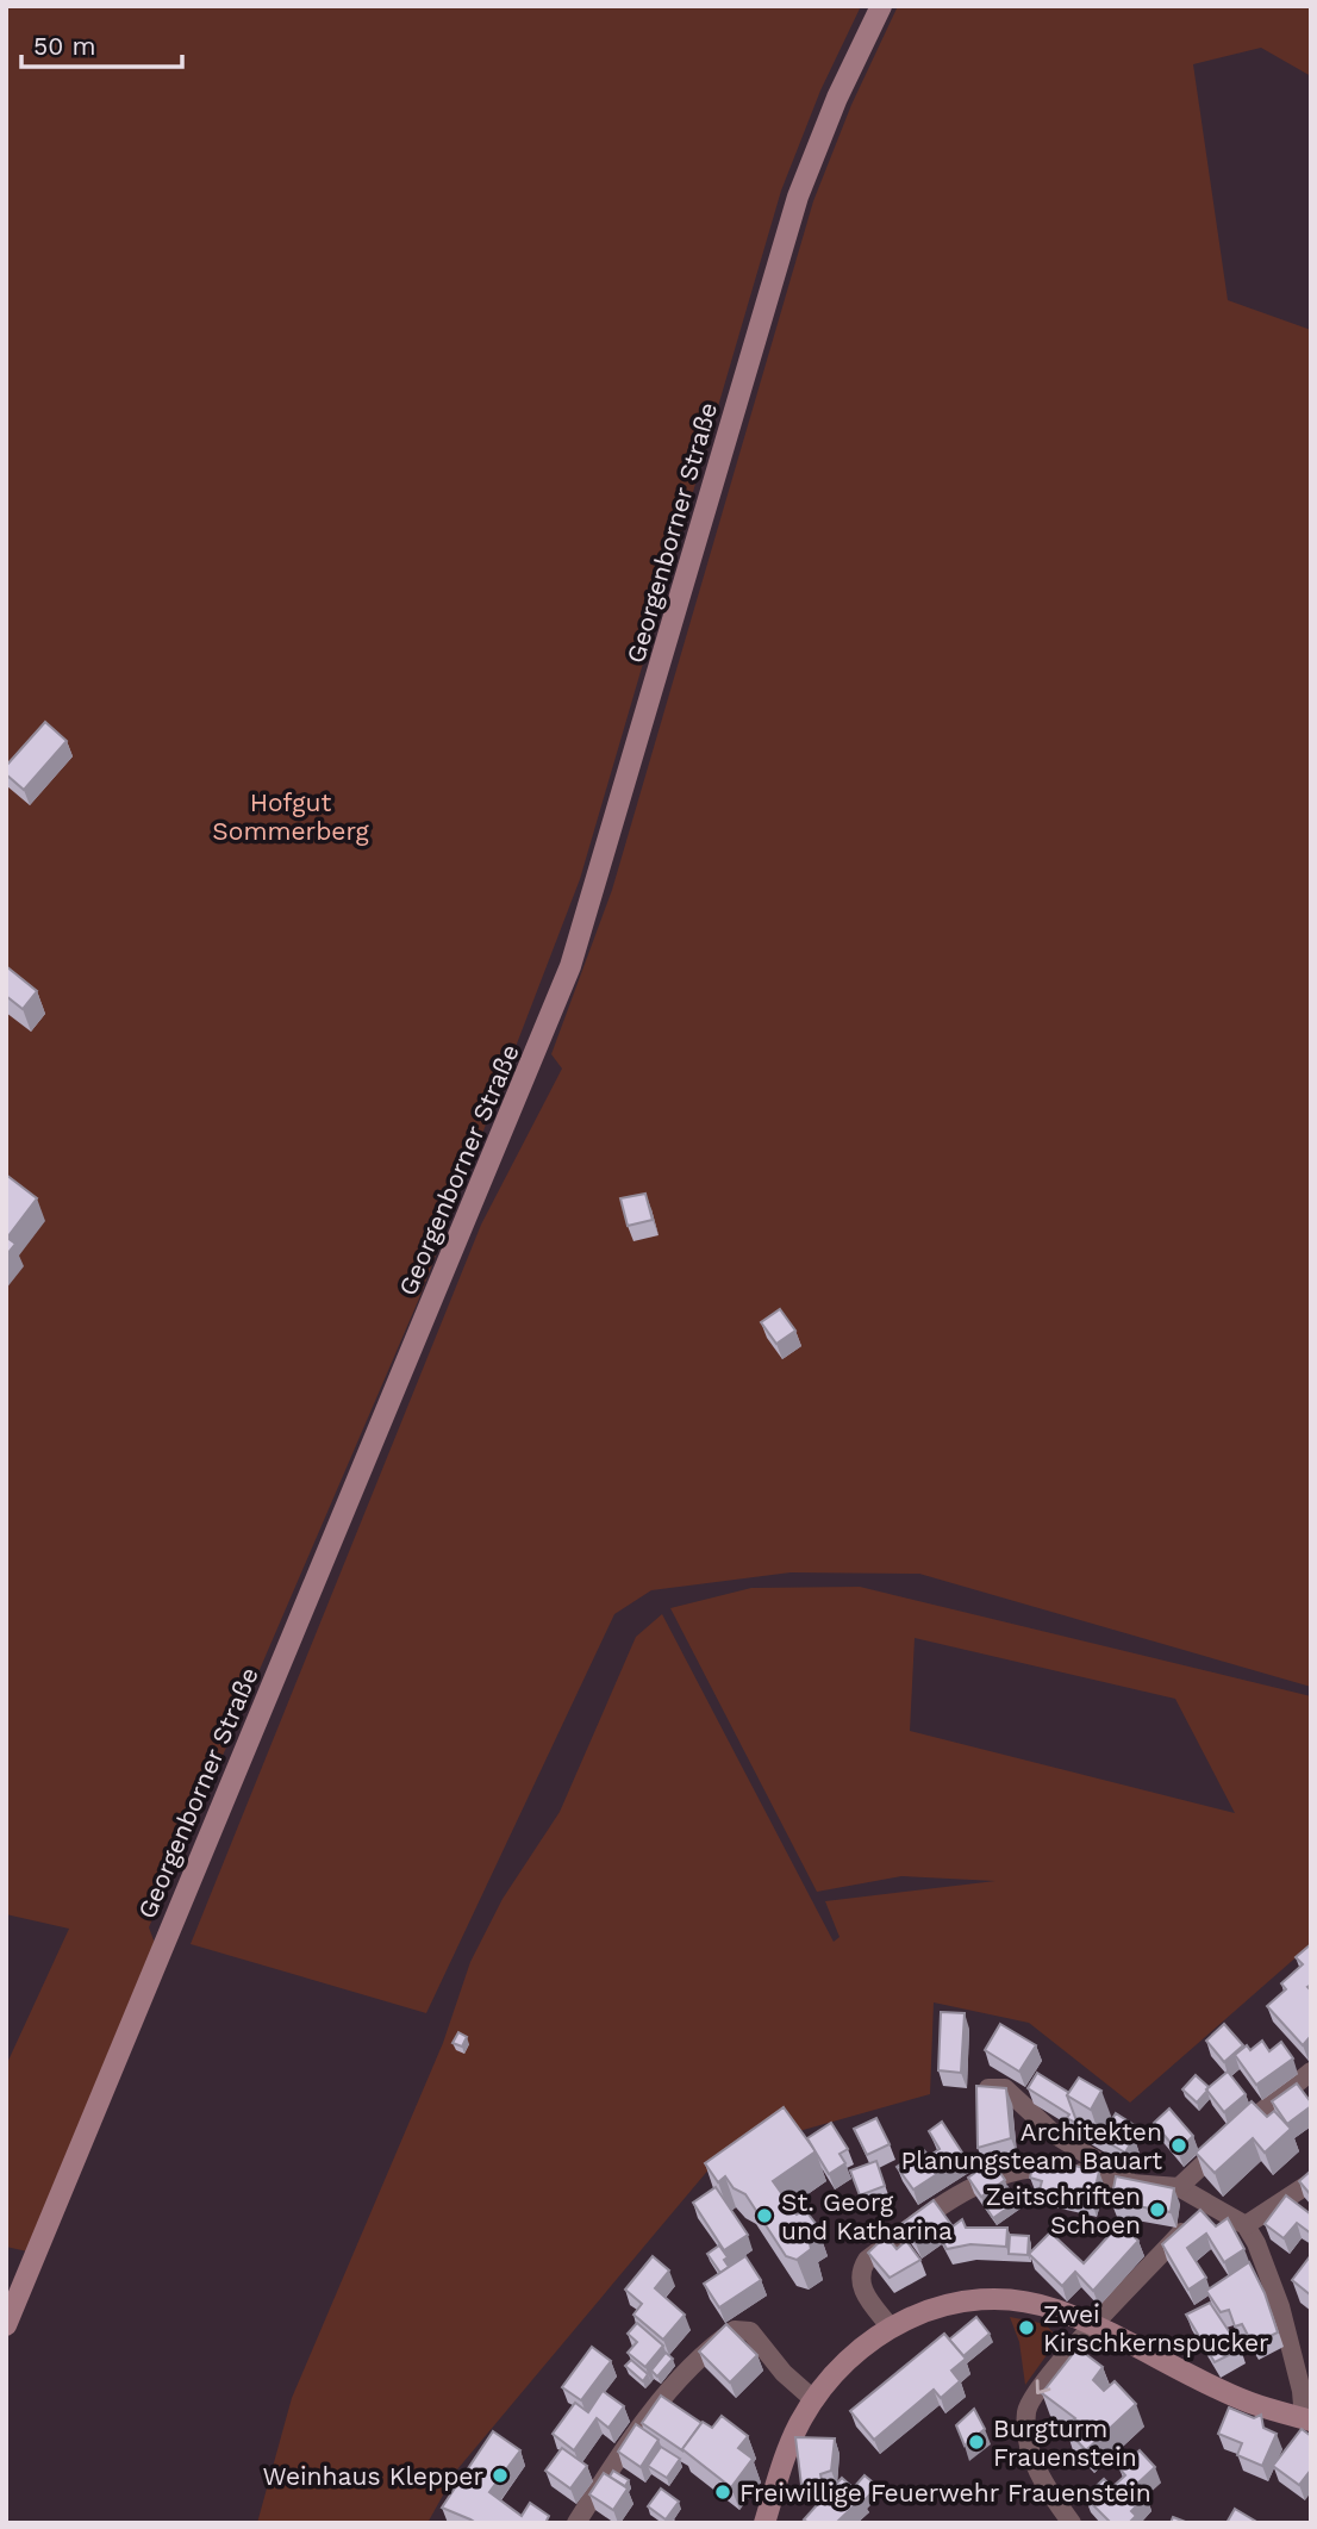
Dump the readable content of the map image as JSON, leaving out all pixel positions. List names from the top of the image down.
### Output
{
  "streets": {
    "main road": ["Georgenborner Straße"]
  },
  "parks": ["Hofgut Sommerberg"],
  "places": [
    "Architekten Planungsteam Bauart",
    "Zeitschriften Schoen",
    "St. Georg und Katharina",
    "Zwei Kirschkernspucker",
    "Burgturm Frauenstein",
    "Weinhaus Klepper",
    "Freiwillige Feuerwehr Frauenstein"
  ],
  "scale_bar": "50 m"
}
